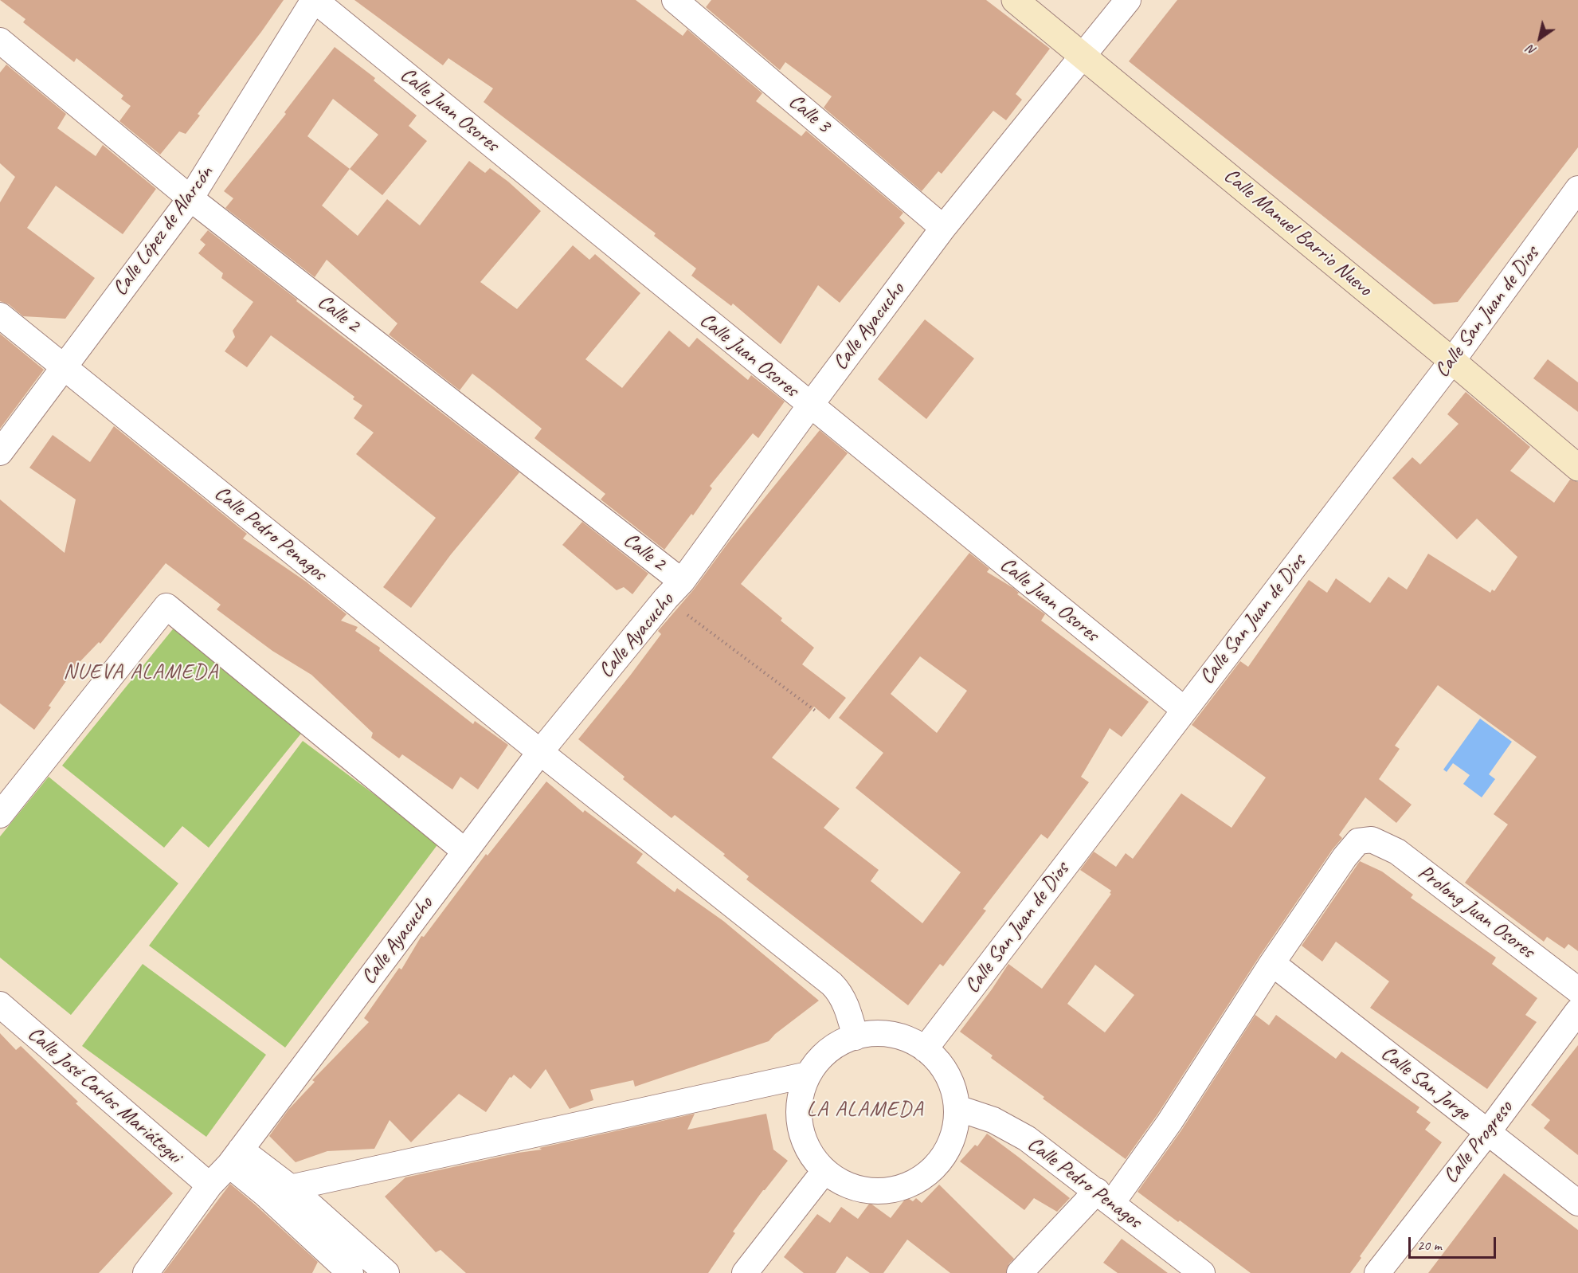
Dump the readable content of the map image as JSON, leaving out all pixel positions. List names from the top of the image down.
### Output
{
  "streets": {
    "street": [
      "Calle Juan Osores",
      "Calle 3",
      "Calle López de Alarcón",
      "Calle Manuel Barrio Nuevo",
      "Calle San Juan de Dios",
      "Calle 2",
      "Calle Ayacucho",
      "Calle Pedro Penagos",
      "Prolong Juan Osores",
      "Calle San Jorge",
      "Calle José Carlos Mariátegui",
      "Calle Progreso"
    ]
  },
  "crossings": [
    ["Calle Juan Osores", "Calle López de Alarcón"],
    ["Calle Juan Osores", "Calle San Juan de Dios"],
    ["Calle Juan Osores", "Calle Ayacucho"],
    ["Calle 3", "Calle Ayacucho"],
    ["Calle López de Alarcón", "Calle 2"],
    ["Calle López de Alarcón", "Calle Pedro Penagos"],
    ["Calle Manuel Barrio Nuevo", "Calle San Juan de Dios"],
    ["Calle Manuel Barrio Nuevo", "Calle Ayacucho"],
    ["Calle San Juan de Dios", "Calle Pedro Penagos"],
    ["Calle 2", "Calle Ayacucho"],
    ["Calle Ayacucho", "Calle Pedro Penagos"],
    ["Calle Ayacucho", "Calle José Carlos Mariátegui"],
    ["Prolong Juan Osores", "Calle San Jorge"],
    ["Calle San Jorge", "Calle Progreso"]
  ],
  "districts": ["NUEVA ALAMEDA", "LA ALAMEDA"],
  "scale_bar": "20 m",
  "north": "bottom left"
}
